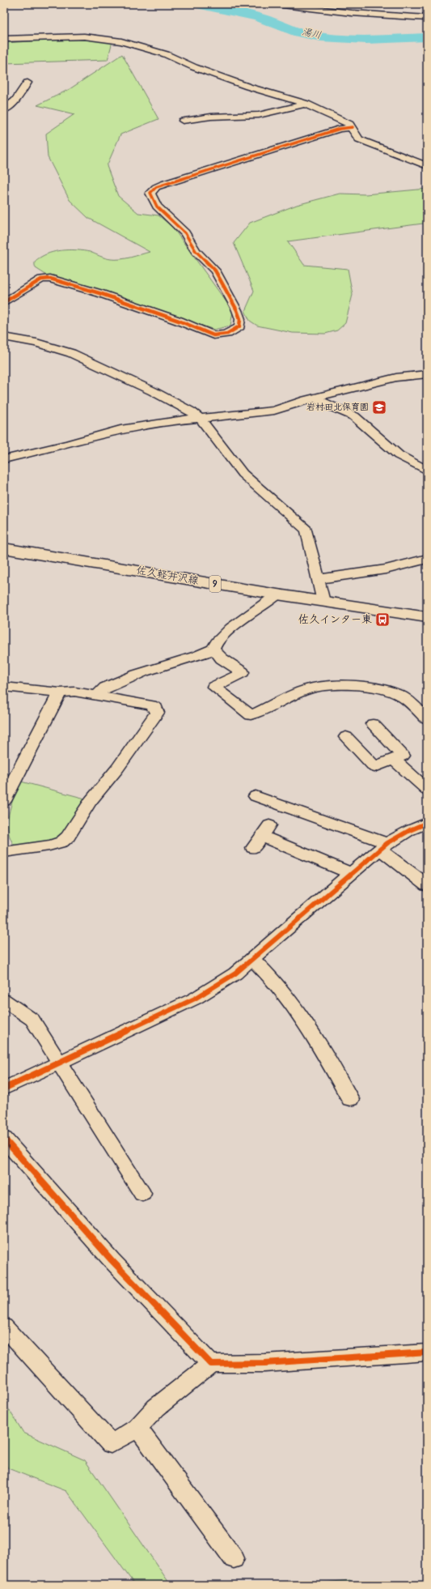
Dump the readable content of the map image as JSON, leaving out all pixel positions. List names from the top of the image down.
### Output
{
  "streets": {
    "main road": ["佐久軽井沢線", "9"]
  },
  "water": ["湯川"],
  "places": {
    "school or university": ["岩村田北保育園"],
    "bus stop": ["佐久インター東"]
  }
}
